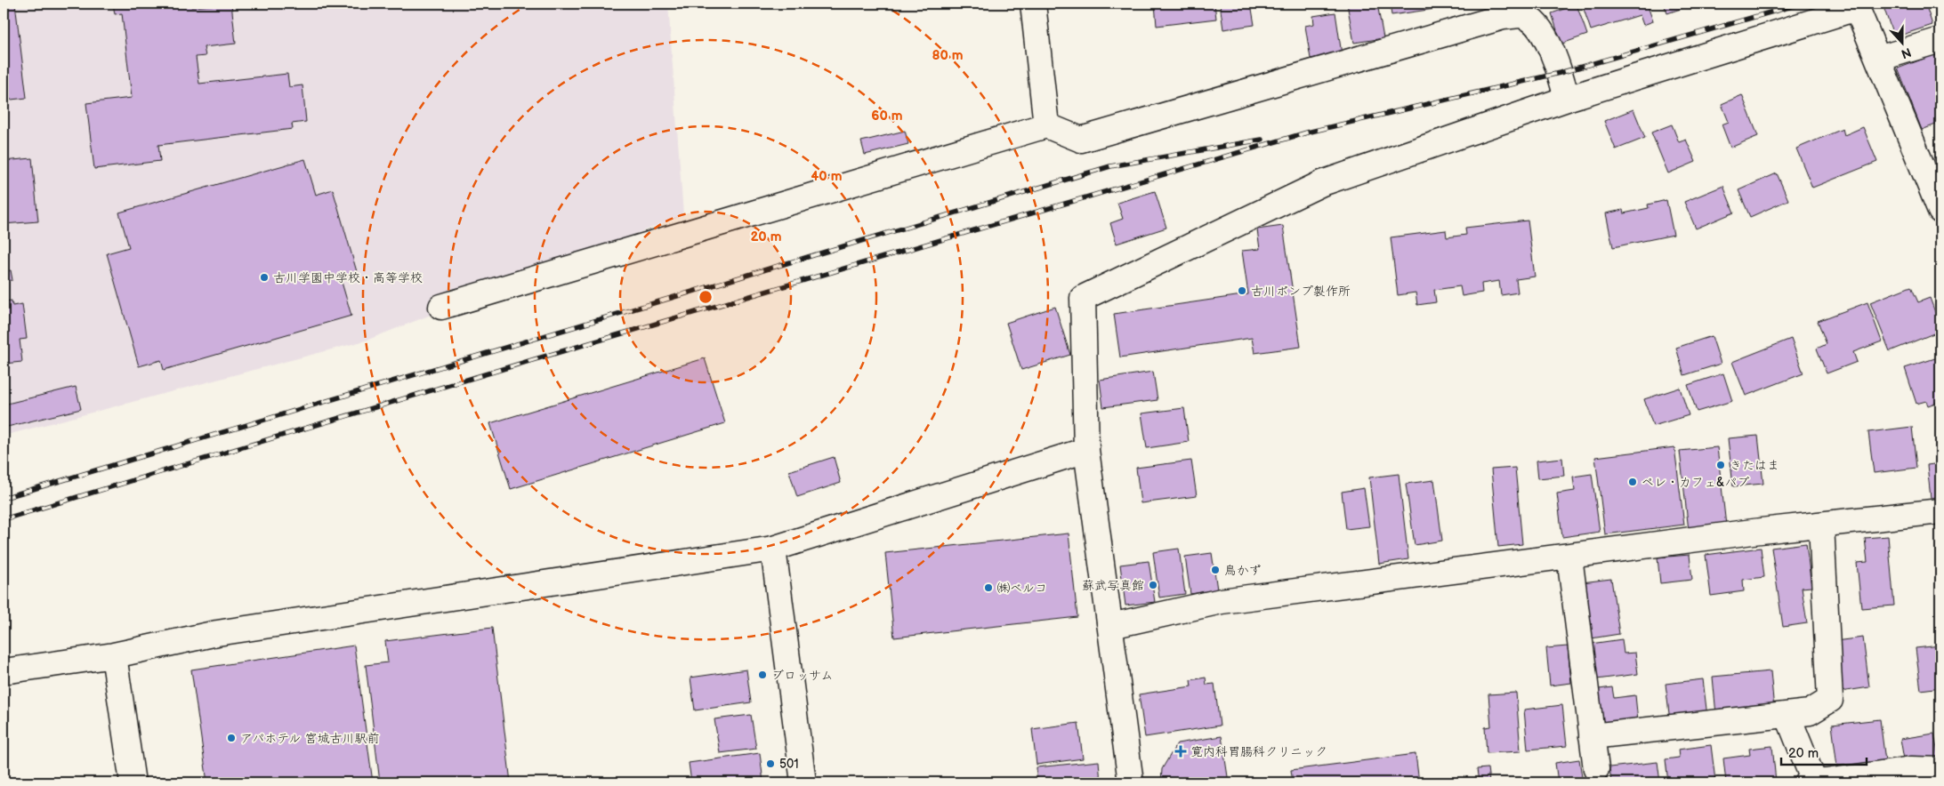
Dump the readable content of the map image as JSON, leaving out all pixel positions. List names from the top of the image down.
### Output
{
  "places": {
    "other": [
      "古川学園中学校・高等学校",
      "古川ポンプ製作所",
      "きたはま",
      "ペレ・カフェ&パブ",
      "鳥かず",
      "蘇武写真館",
      "㈱ベルコ",
      "ブロッサム",
      "アパホテル 宮城古川駅前",
      "501"
    ],
    "health": ["寛内科胃腸科クリニック"]
  },
  "scale_bar": "20 m",
  "north": "bottom",
  "rings": [
    "80 m",
    "60 m",
    "40 m",
    "20 m"
  ]
}
